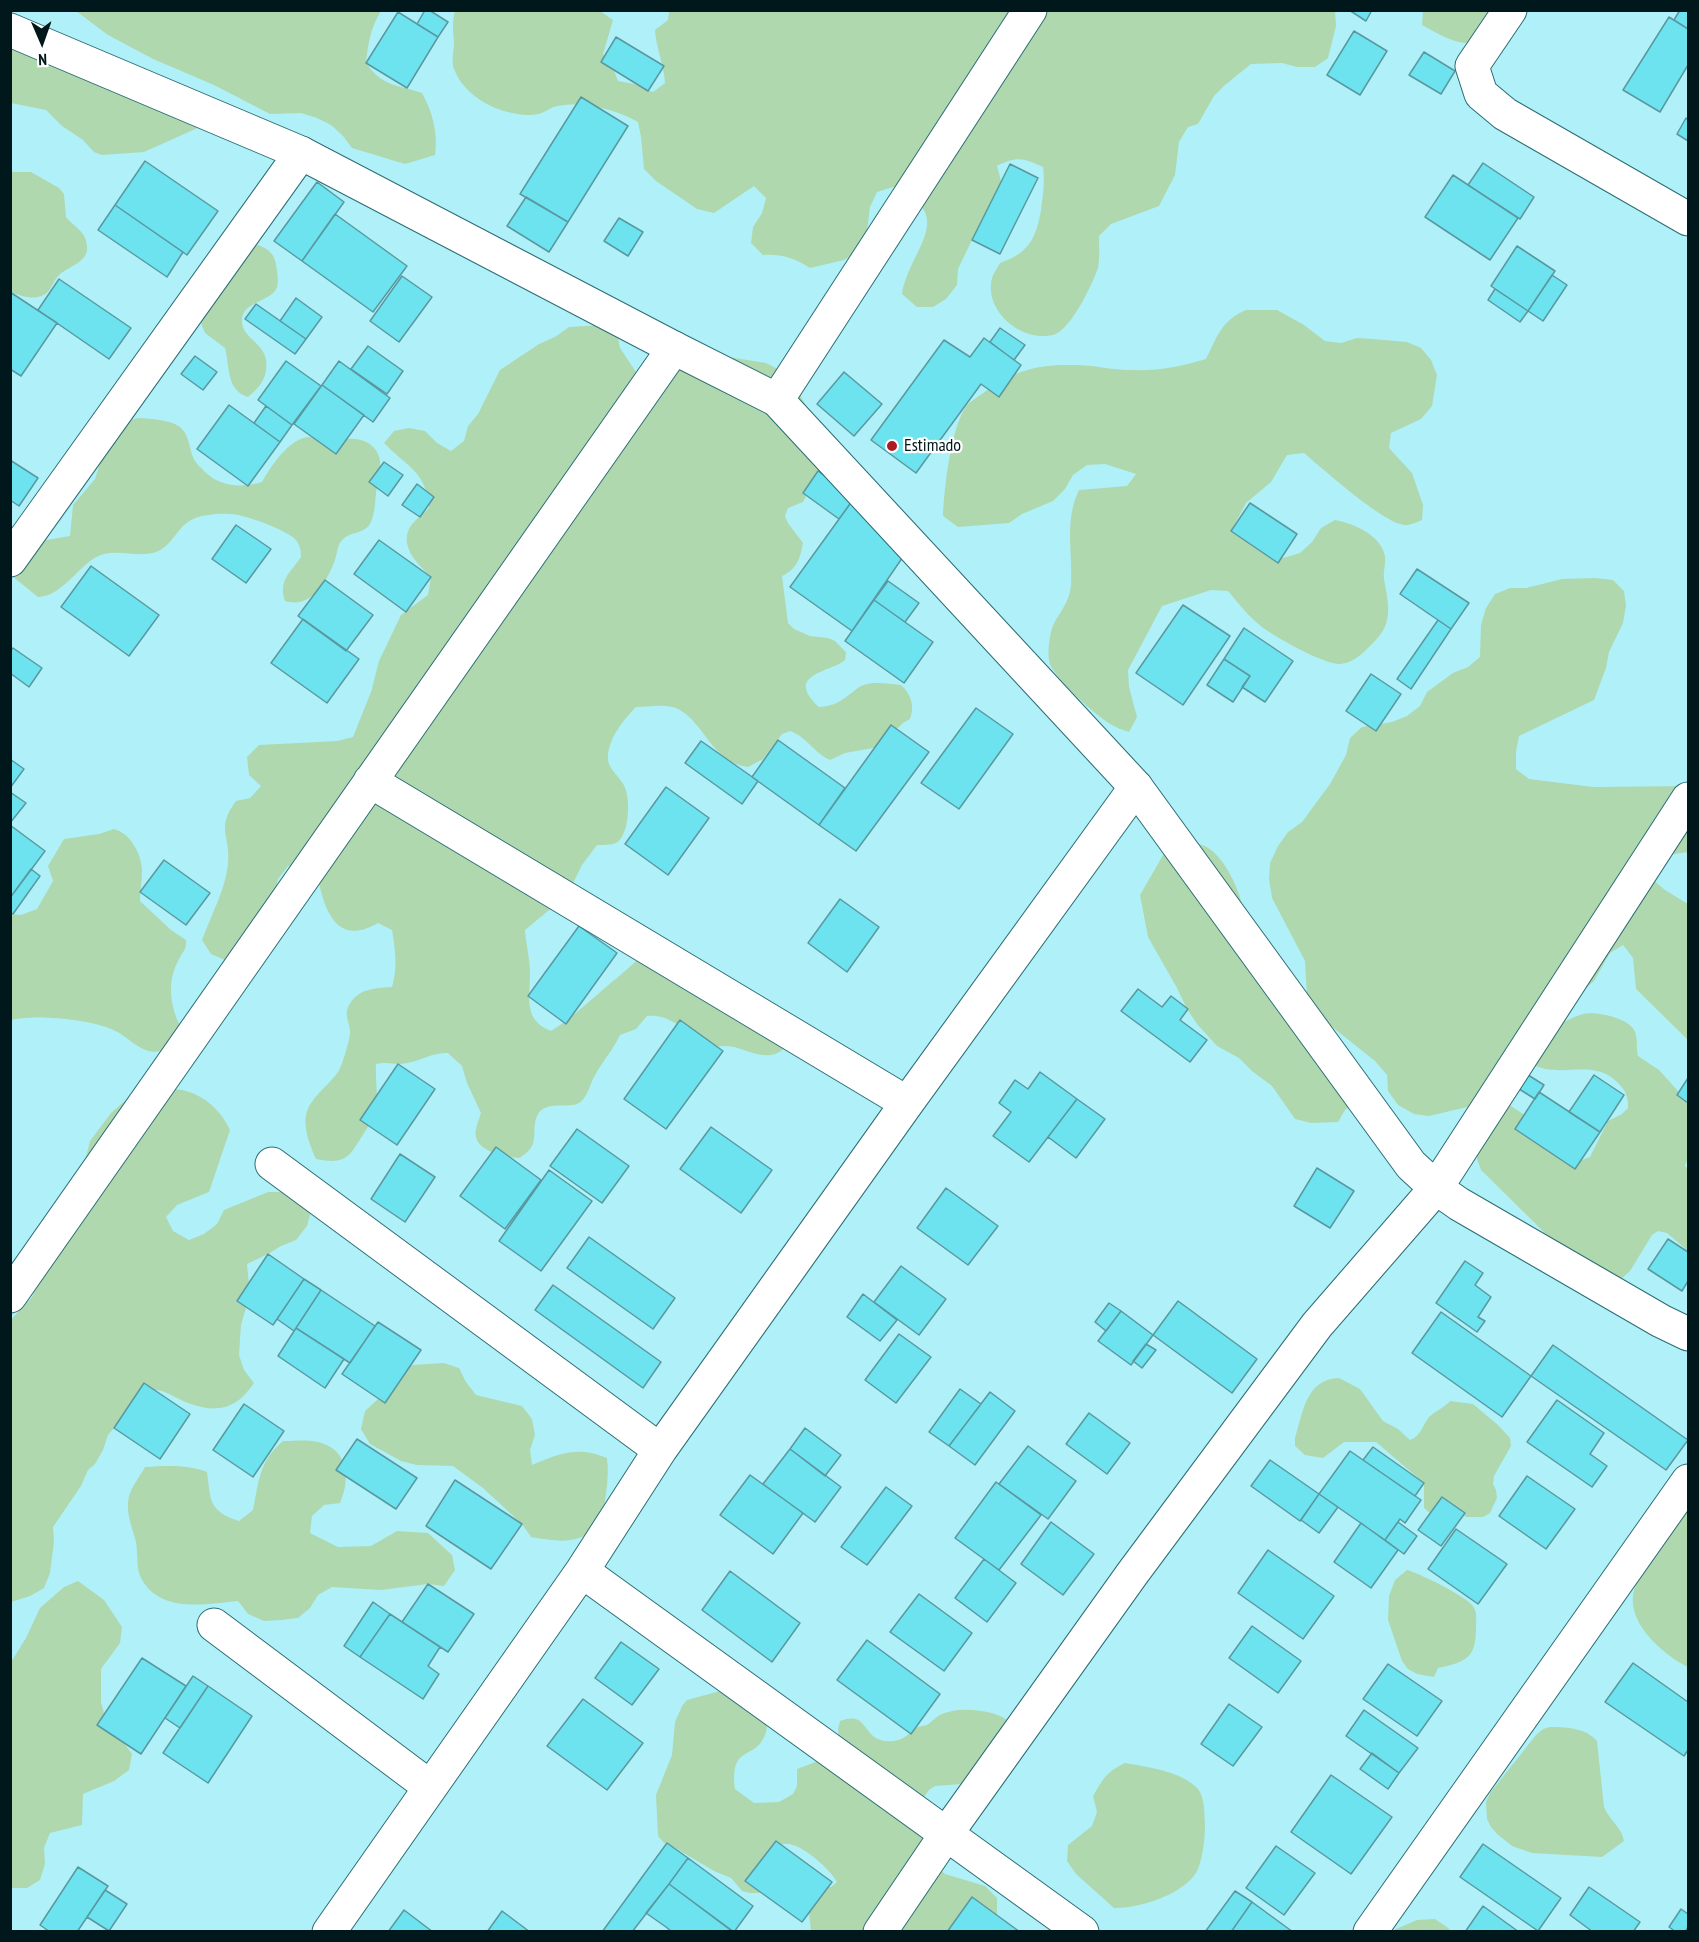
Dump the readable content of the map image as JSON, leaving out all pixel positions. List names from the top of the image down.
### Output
{
  "places": ["Estimado"],
  "north": "bottom"
}
